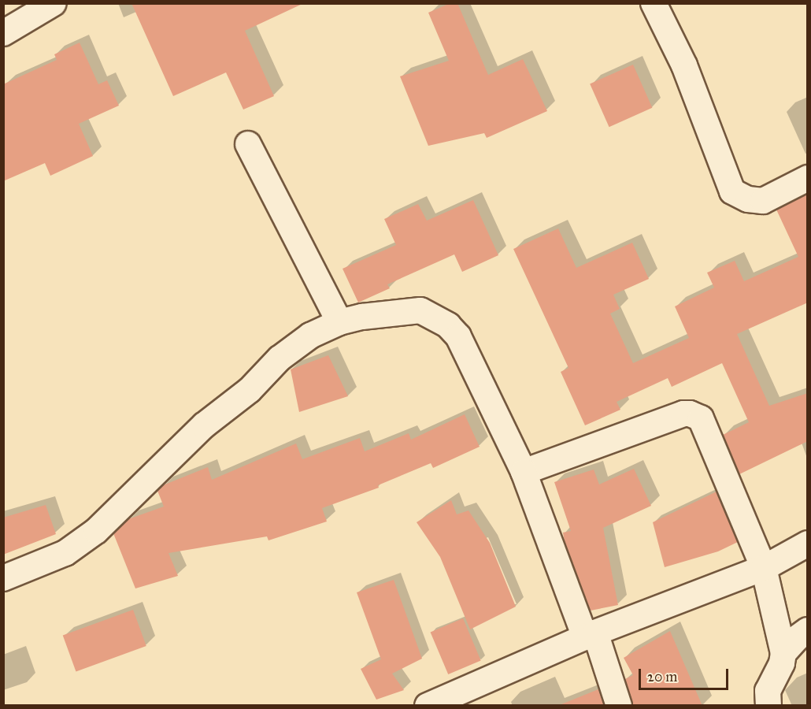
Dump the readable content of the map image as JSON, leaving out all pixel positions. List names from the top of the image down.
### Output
{
  "scale_bar": "20 m"
}
